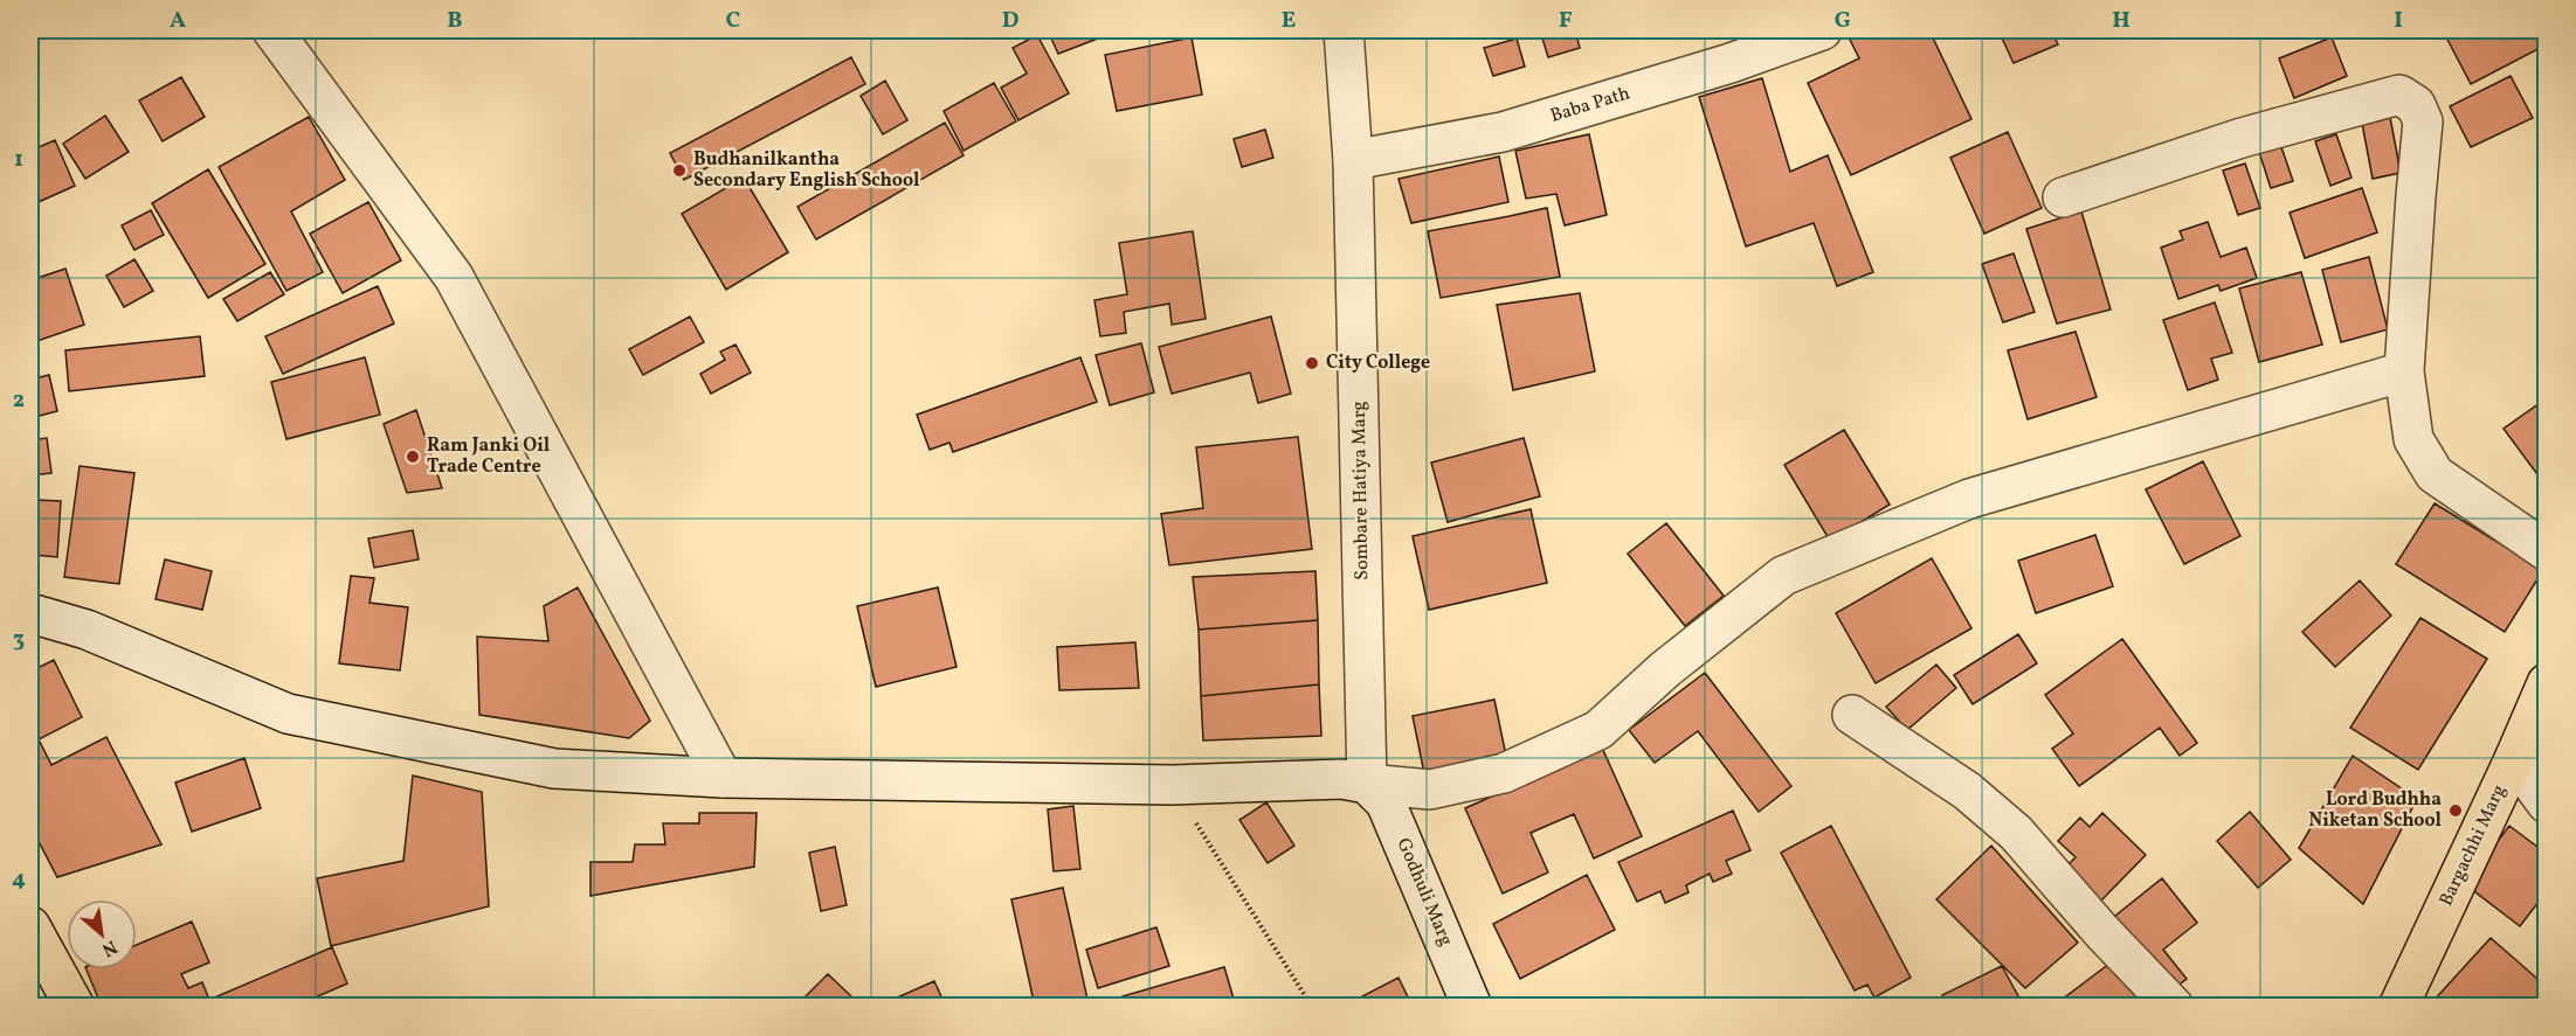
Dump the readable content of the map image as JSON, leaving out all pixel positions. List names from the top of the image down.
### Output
{
  "streets": {
    "main road": ["Bargachhi Marg"],
    "street": ["Baba Path", "Sombare Hatiya Marg", "Godhuli Marg"]
  },
  "crossings": [
    ["Baba Path", "Sombare Hatiya Marg"],
    ["Sombare Hatiya Marg", "Godhuli Marg"]
  ],
  "places": [
    "Budhanilkantha Secondary English School",
    "City College",
    "Ram Janki Oil Trade Centre",
    "Lord Budhha Niketan School"
  ],
  "north": "bottom right",
  "grid": {
    "columns": [
      "A",
      "B",
      "C",
      "D",
      "E",
      "F",
      "G",
      "H",
      "I"
    ],
    "rows": [
      "1",
      "2",
      "3",
      "4"
    ]
  }
}
